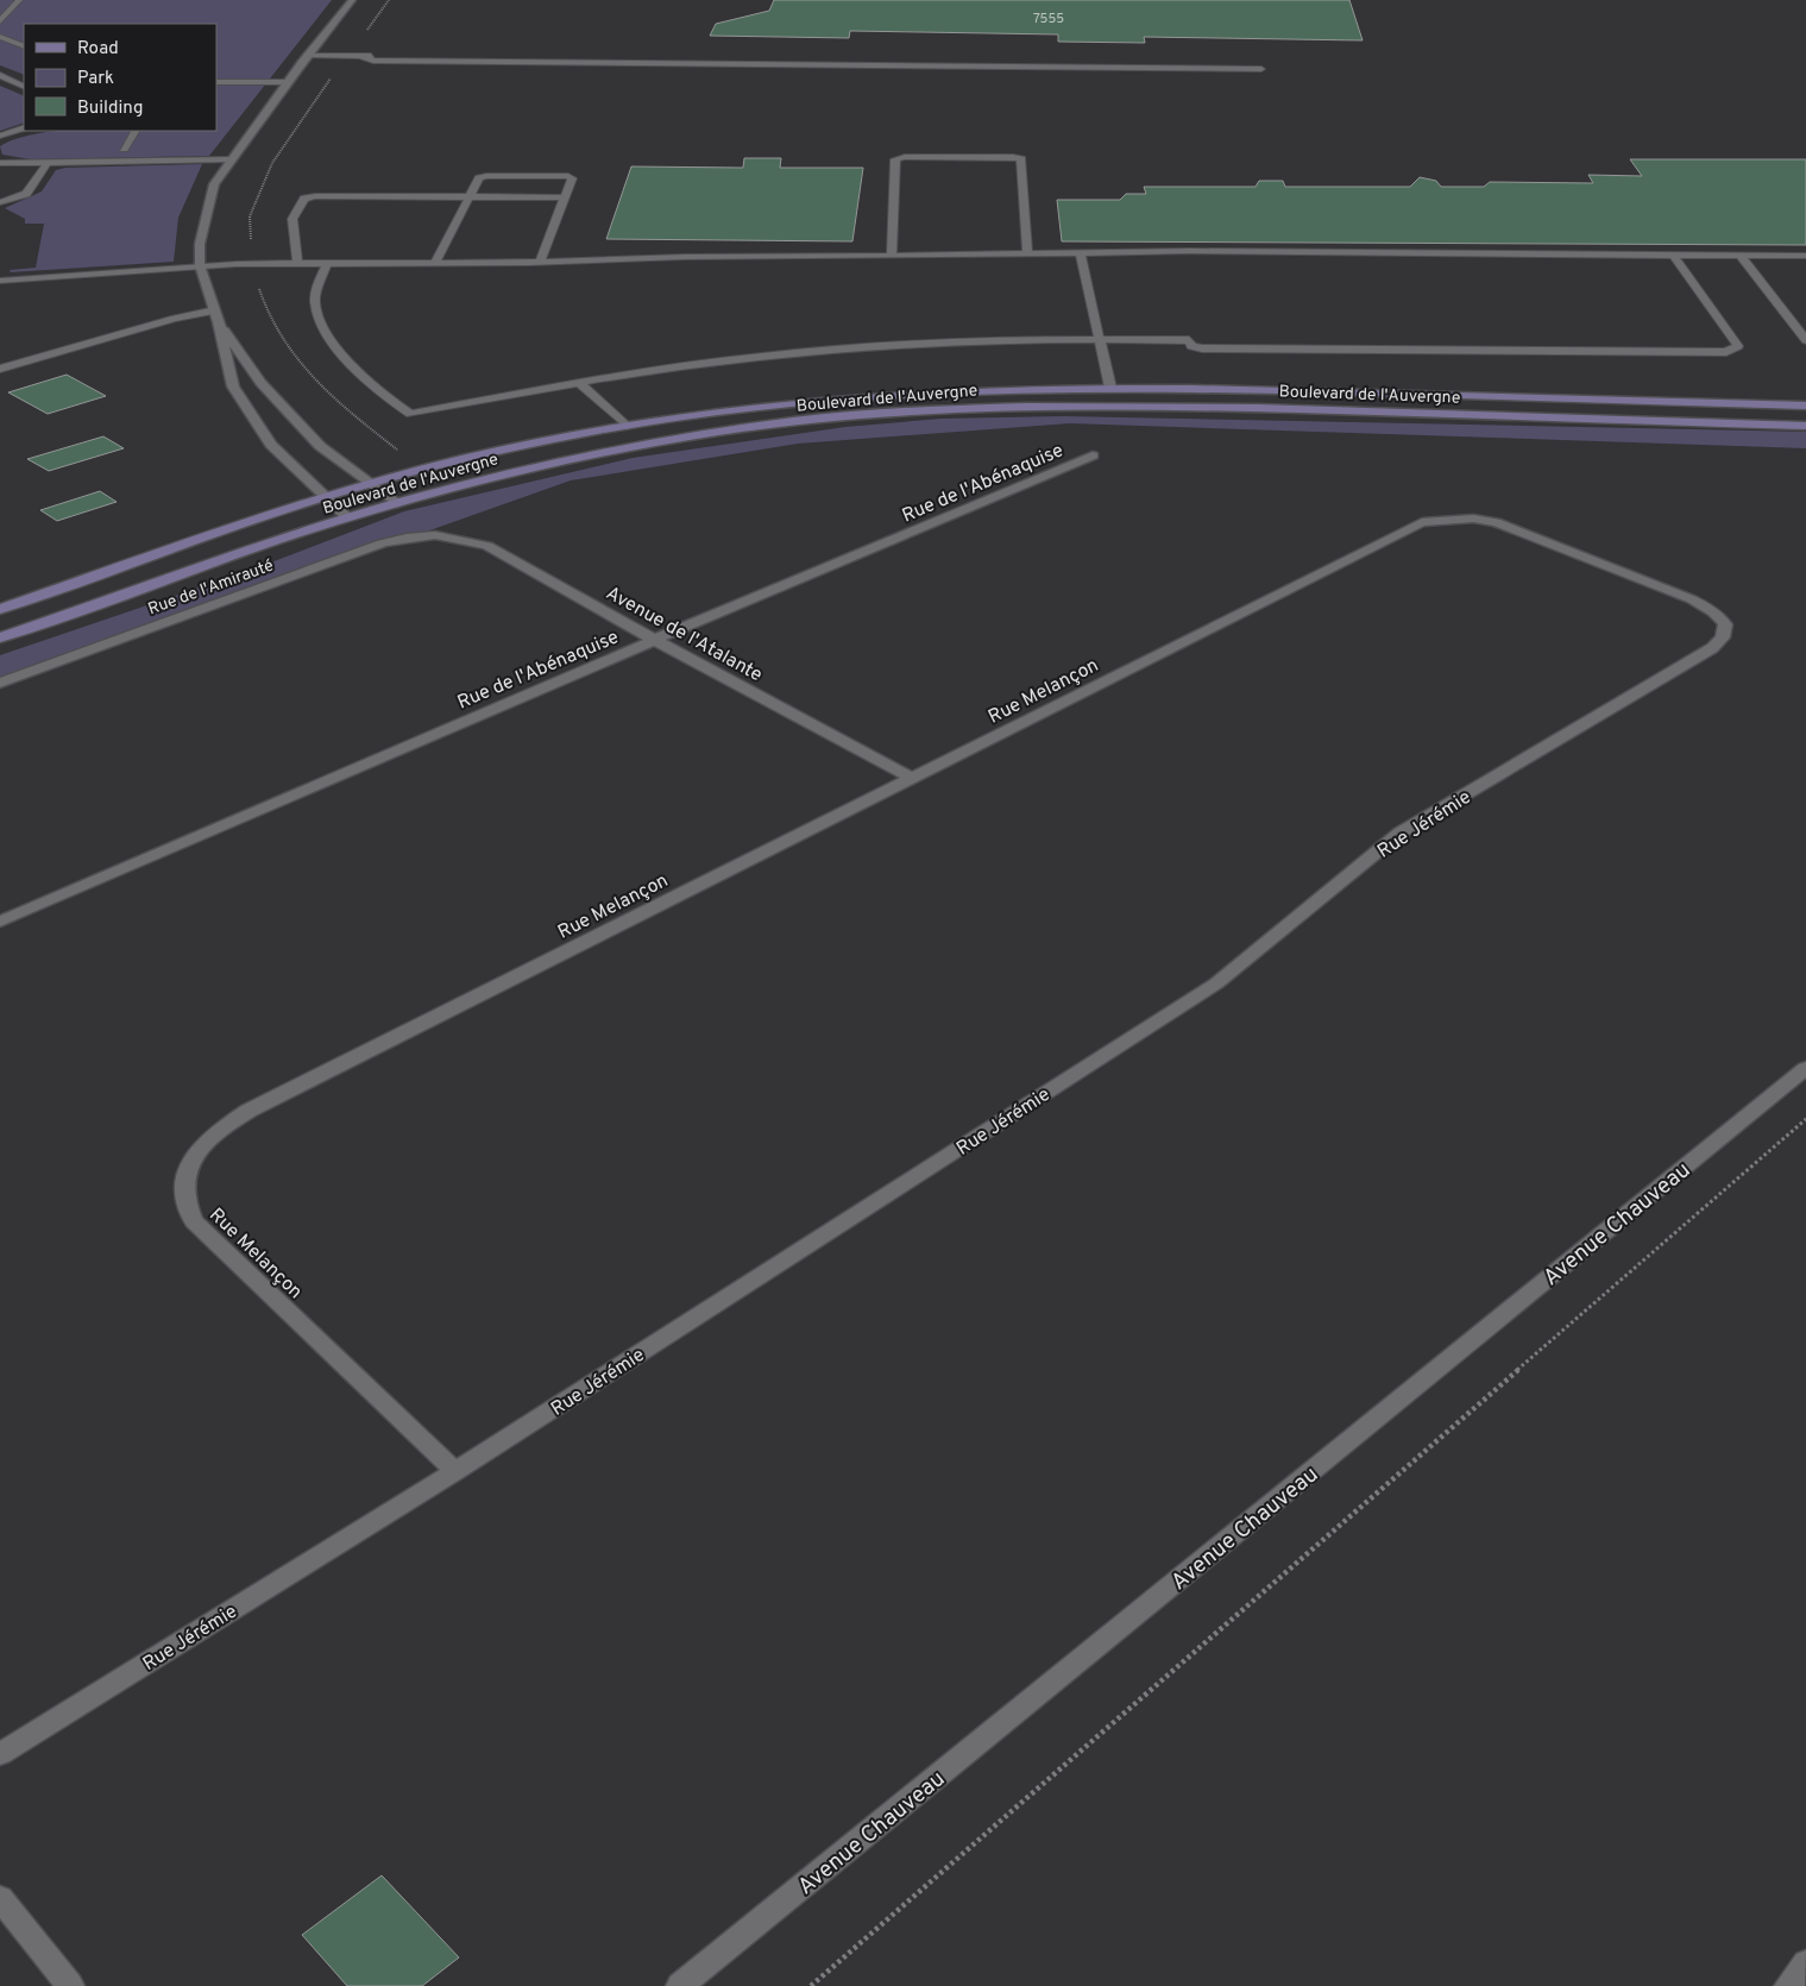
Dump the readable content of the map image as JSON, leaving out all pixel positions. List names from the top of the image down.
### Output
{
  "streets": {
    "main road": ["Boulevard de l'Auvergne"],
    "street": [
      "Rue de l'Abénaquise",
      "Rue de l'Amirauté",
      "Avenue de l'Atalante",
      "Rue Melançon",
      "Rue Jérémie",
      "Avenue Chauveau"
    ]
  },
  "crossings": [
    ["Rue de l'Abénaquise", "Avenue de l'Atalante"],
    ["Rue de l'Amirauté", "Avenue de l'Atalante"],
    ["Avenue de l'Atalante", "Rue Melançon"],
    ["Rue Melançon", "Rue Jérémie"]
  ],
  "house_numbers": ["7555"],
  "legend": ["Road", "Park", "Building"]
}
